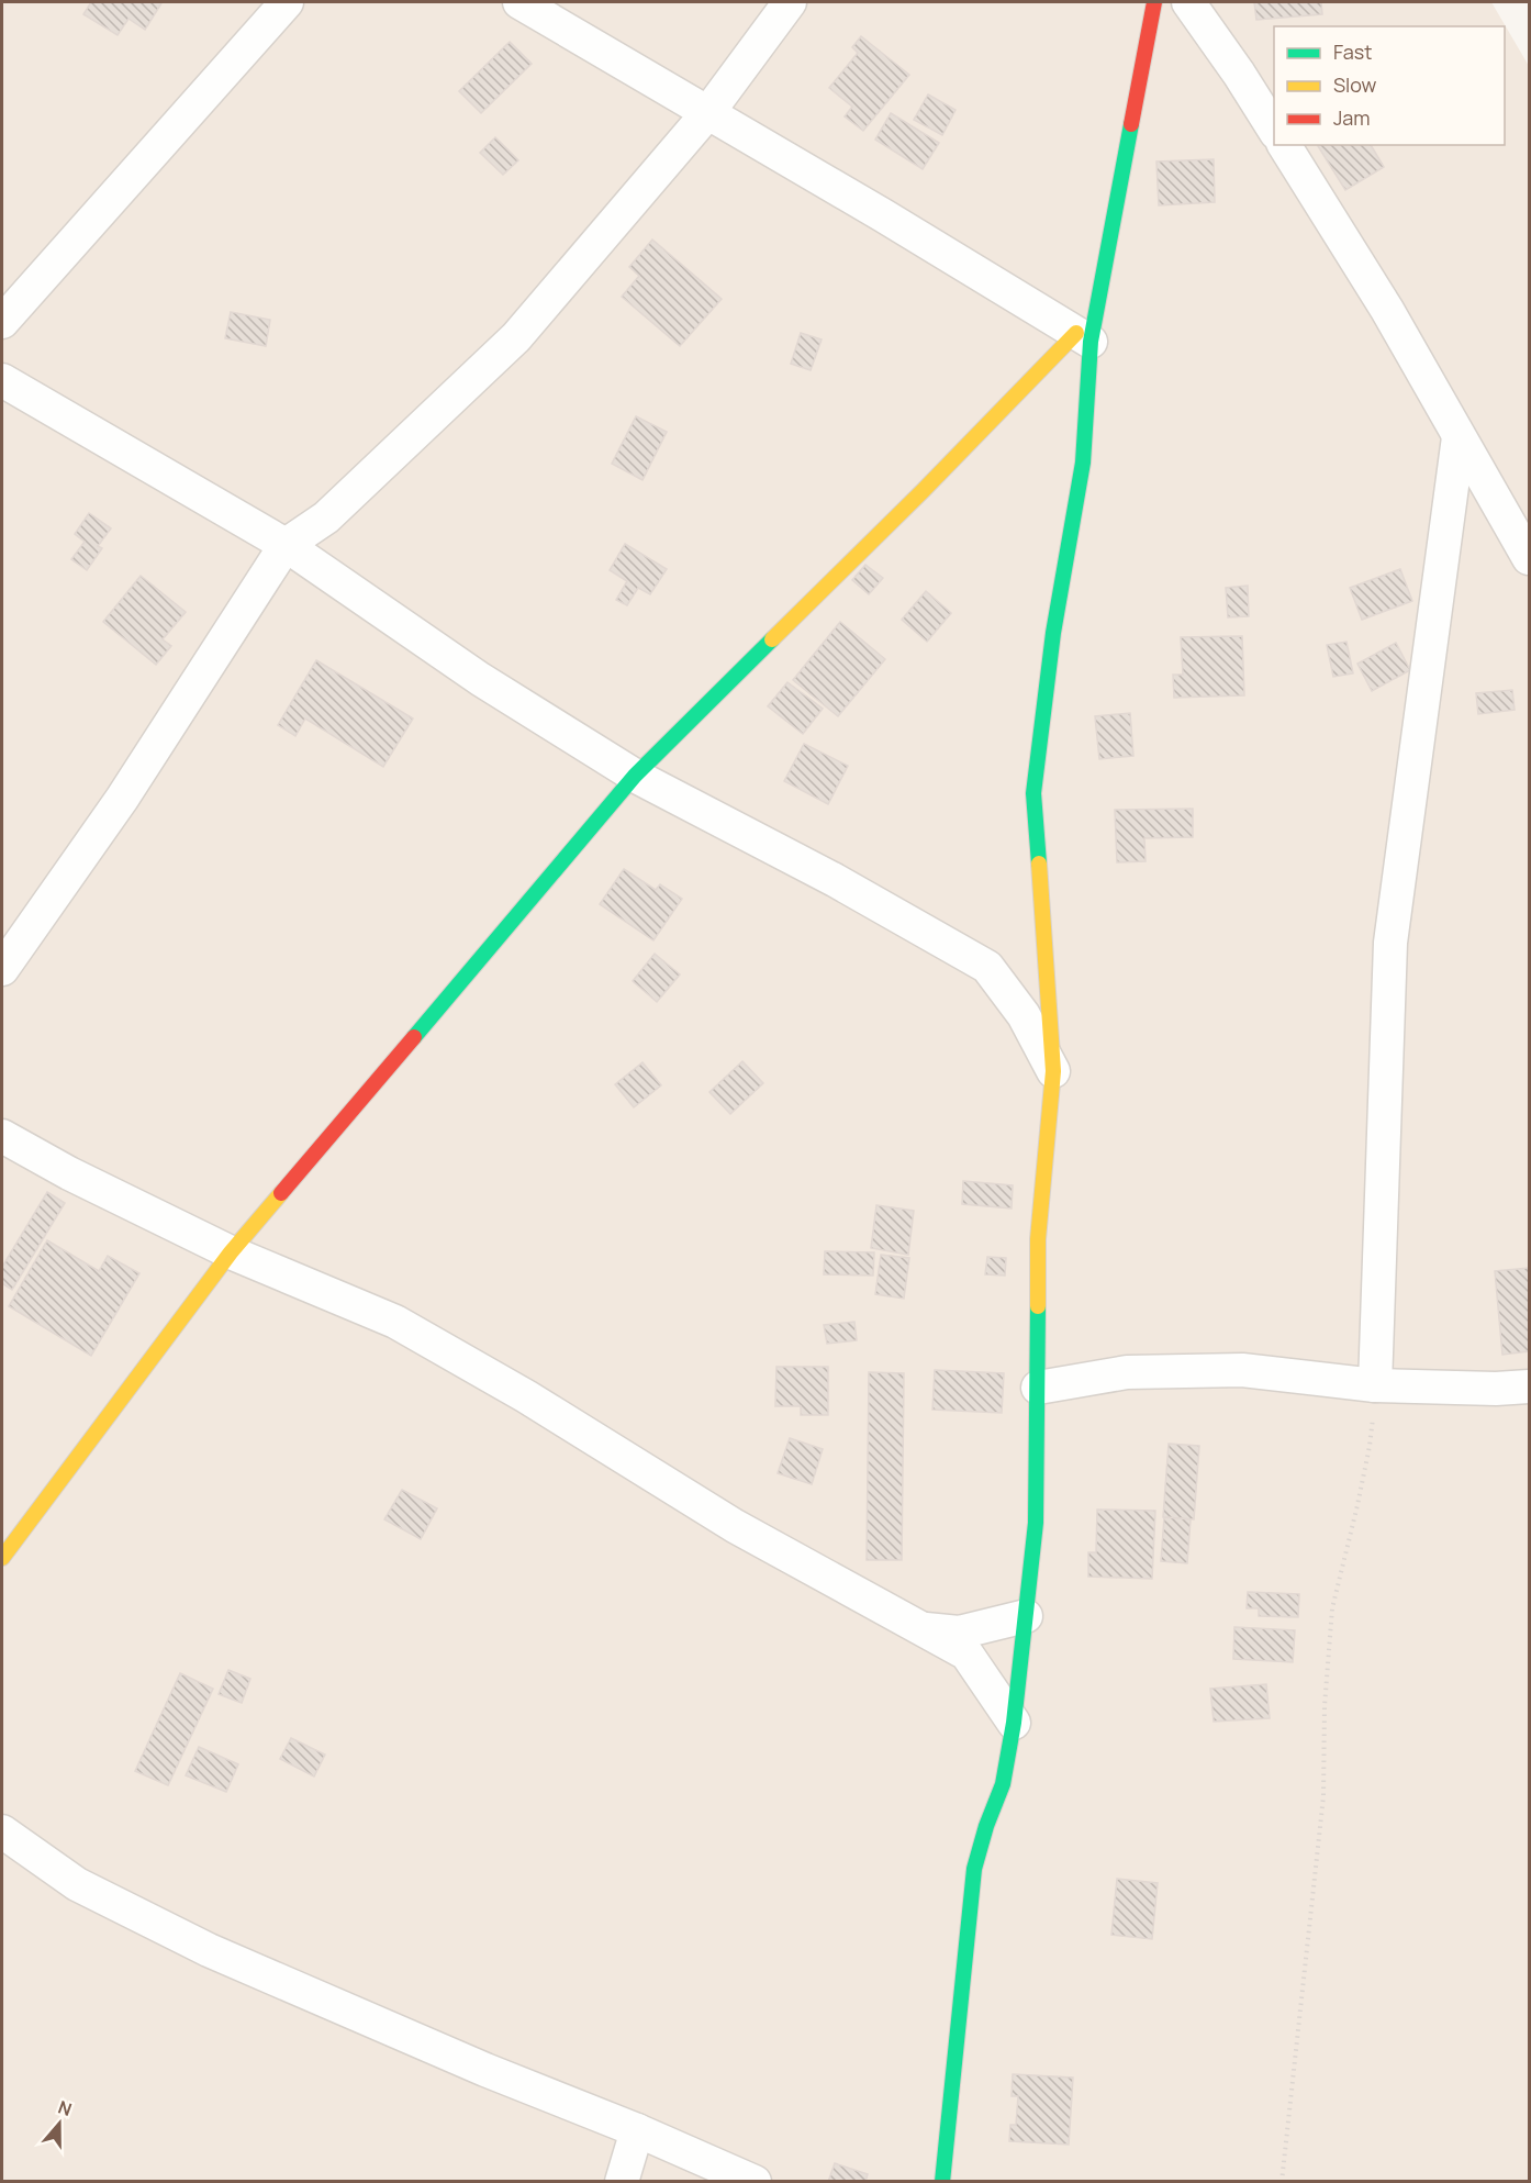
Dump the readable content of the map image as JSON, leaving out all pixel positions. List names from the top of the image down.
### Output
{
  "legend": ["Fast", "Slow", "Jam"],
  "north": "top"
}
